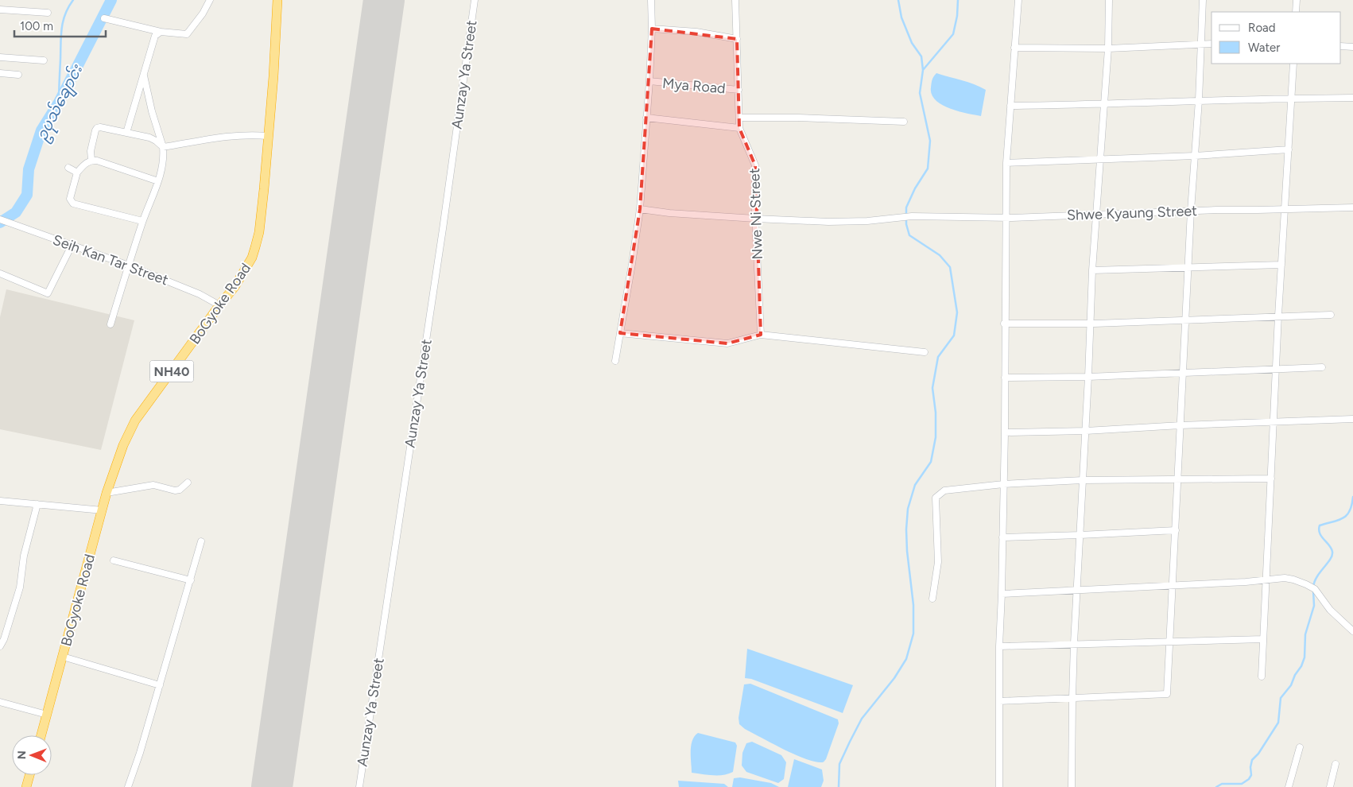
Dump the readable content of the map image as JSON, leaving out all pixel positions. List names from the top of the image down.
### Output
{
  "streets": {
    "highway": ["BoGyoke Road", "NH40"],
    "street": [
      "Aunzay Ya Street",
      "Mya Road",
      "Shwe Kyaung Street",
      "Nwe Ni Street",
      "Seih Kan Tar Street"
    ]
  },
  "crossings": [
    ["Mya Road", "Nwe Ni Street"],
    ["Shwe Kyaung Street", "Nwe Ni Street"],
    ["Seih Kan Tar Street", "BoGyoke Road"]
  ],
  "water": ["ဥပုသ်ချောင်း"],
  "legend": ["Road", "Water"],
  "scale_bar": "100 m",
  "north": "left"
}
